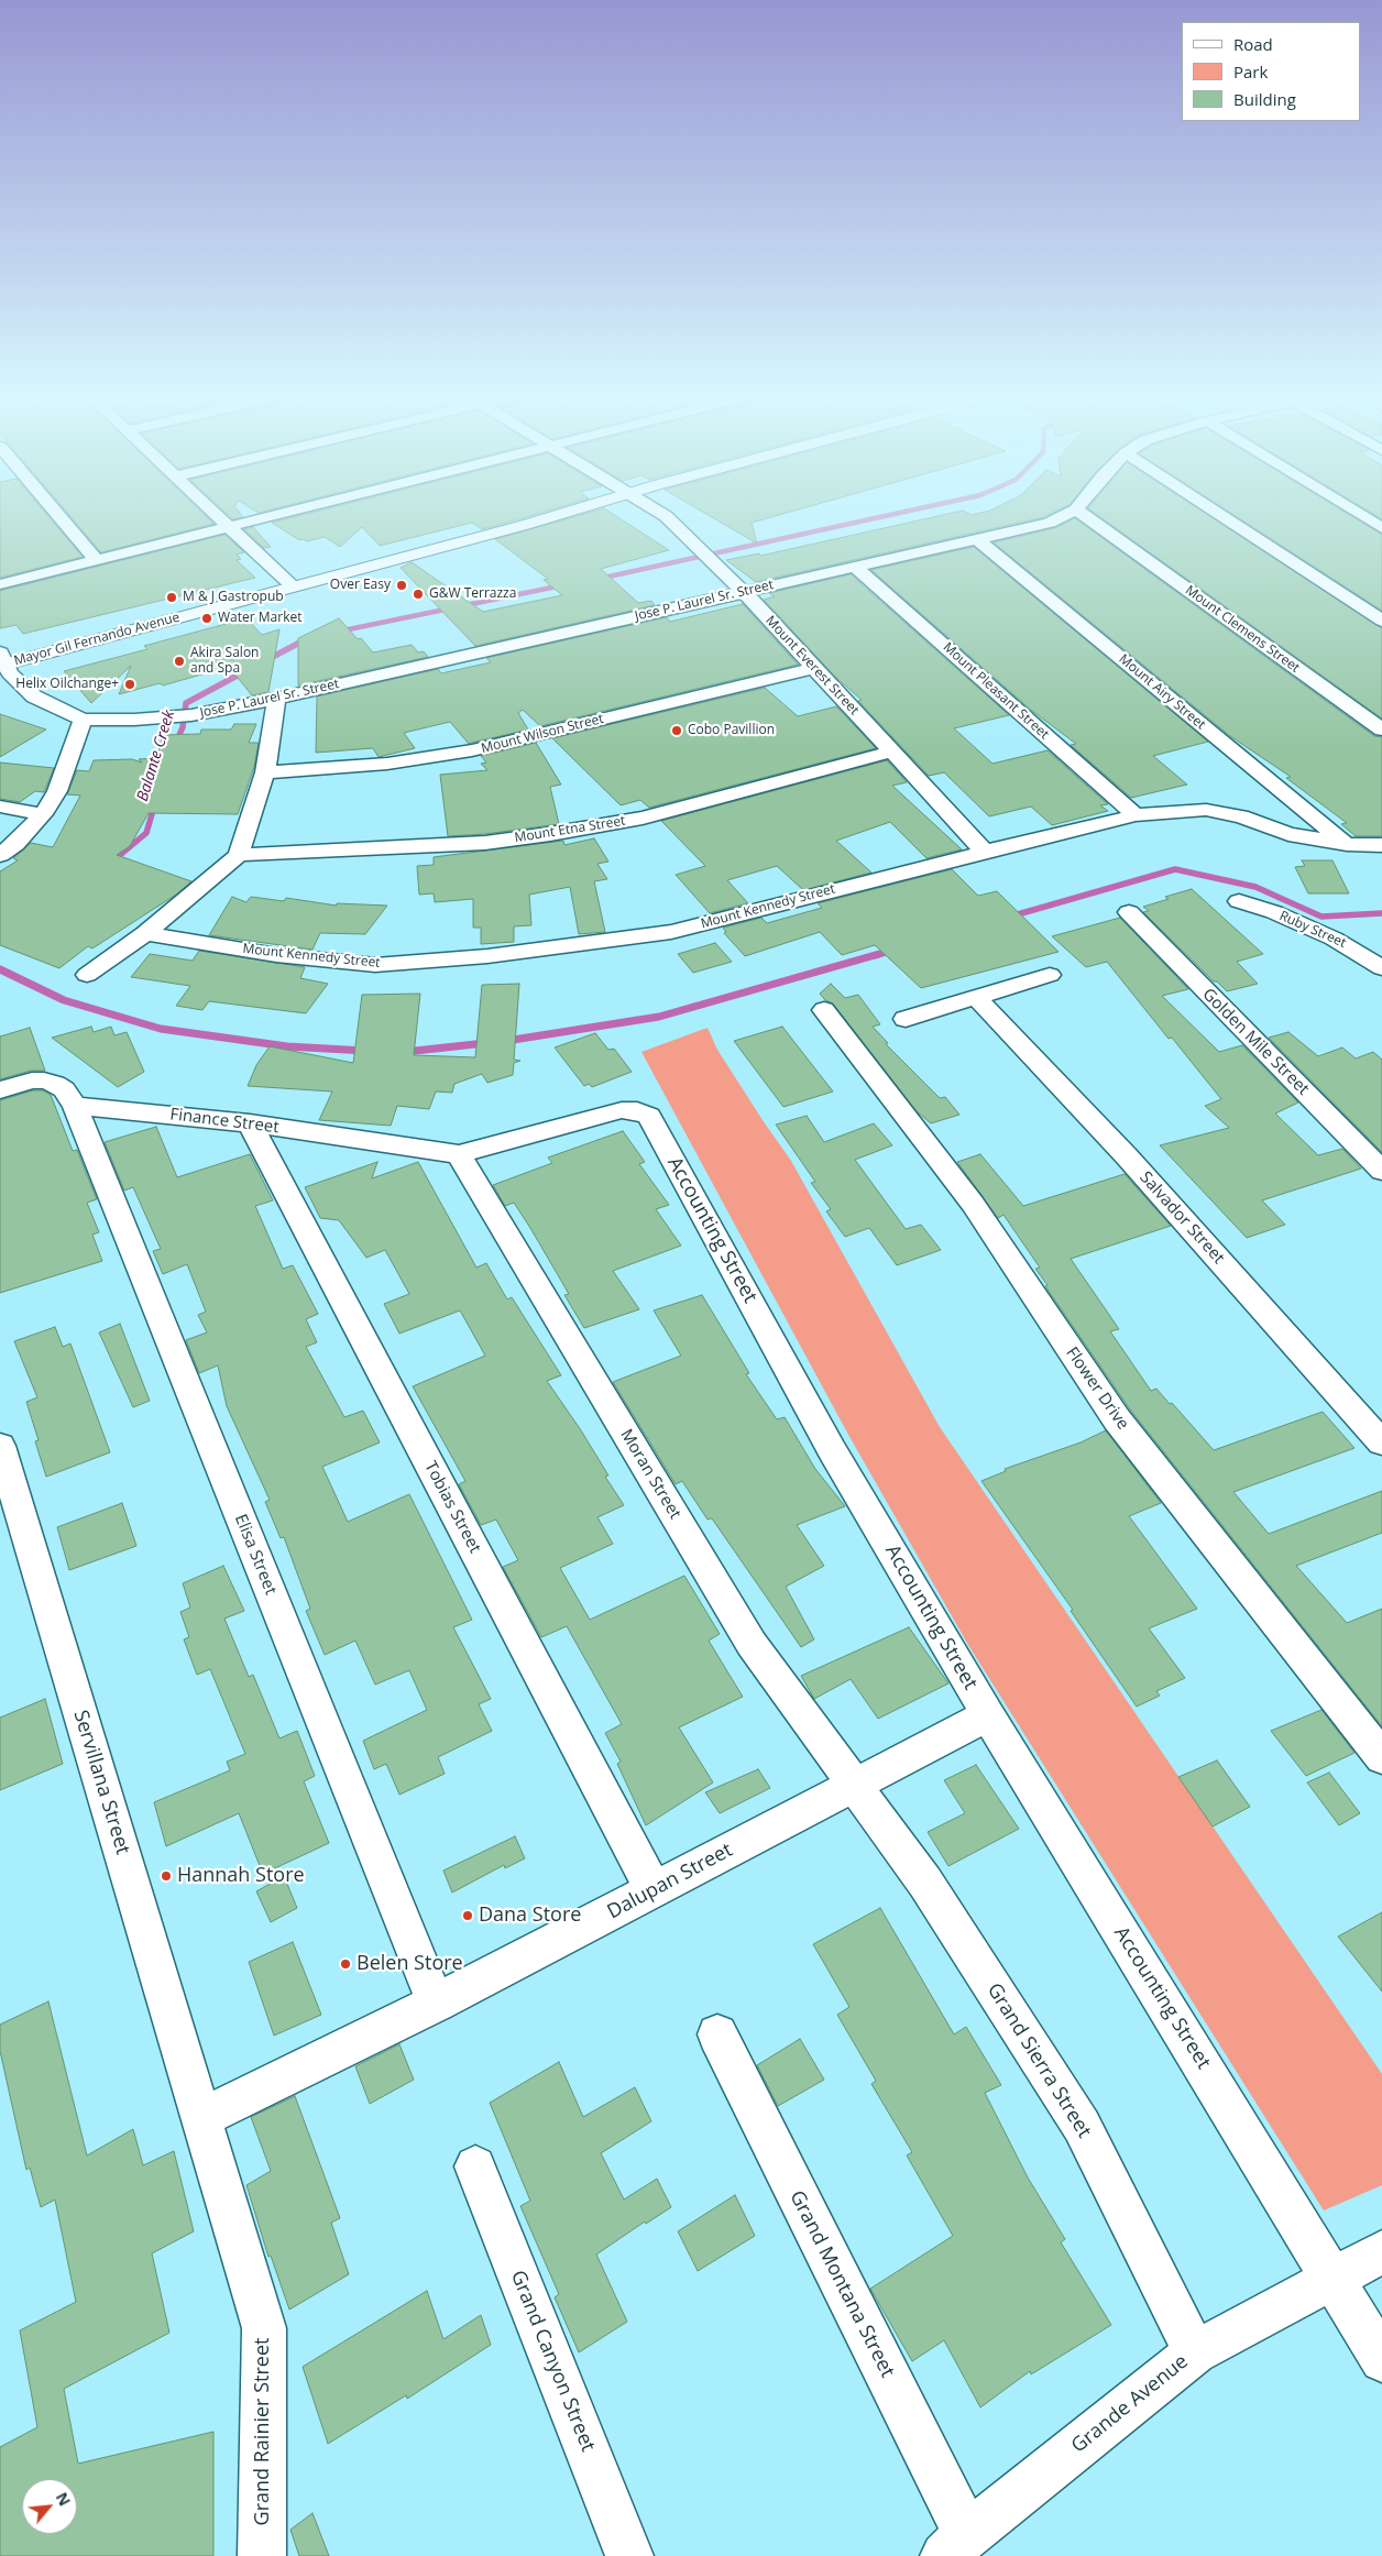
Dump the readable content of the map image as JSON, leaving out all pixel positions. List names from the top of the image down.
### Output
{
  "streets": {
    "main road": ["Mayor Gil Fernando Avenue"],
    "street": [
      "Jose P. Laurel Sr. Street",
      "Mount Clemens Street",
      "Mount Everest Street",
      "Mount Pleasant Street",
      "Mount Airy Street",
      "Mount Wilson Street",
      "Mount Etna Street",
      "Mount Kennedy Street",
      "Ruby Street",
      "Golden Mile Street",
      "Finance Street",
      "Salvador Street",
      "Accounting Street",
      "Flower Drive",
      "Moran Street",
      "Tobias Street",
      "Elisa Street",
      "Servillana Street",
      "Dalupan Street",
      "Grand Sierra Street",
      "Grand Montana Street",
      "Grand Canyon Street",
      "Grande Avenue",
      "Grand Rainier Street"
    ]
  },
  "crossings": [
    ["Jose P. Laurel Sr. Street", "Mount Everest Street"],
    ["Jose P. Laurel Sr. Street", "Mount Pleasant Street"],
    ["Jose P. Laurel Sr. Street", "Mount Airy Street"],
    ["Mount Everest Street", "Mount Wilson Street"],
    ["Mount Everest Street", "Mount Etna Street"],
    ["Mount Everest Street", "Mount Kennedy Street"],
    ["Mount Pleasant Street", "Mount Kennedy Street"],
    ["Mount Airy Street", "Mount Kennedy Street"],
    ["Finance Street", "Accounting Street"],
    ["Finance Street", "Moran Street"],
    ["Finance Street", "Tobias Street"],
    ["Finance Street", "Elisa Street"],
    ["Accounting Street", "Moran Street"],
    ["Accounting Street", "Dalupan Street"],
    ["Accounting Street", "Grande Avenue"],
    ["Moran Street", "Dalupan Street"],
    ["Moran Street", "Grand Sierra Street"],
    ["Tobias Street", "Dalupan Street"],
    ["Elisa Street", "Dalupan Street"],
    ["Servillana Street", "Dalupan Street"],
    ["Servillana Street", "Grand Rainier Street"],
    ["Dalupan Street", "Grand Sierra Street"],
    ["Dalupan Street", "Grand Rainier Street"],
    ["Grand Sierra Street", "Grande Avenue"],
    ["Grand Montana Street", "Grande Avenue"]
  ],
  "water": ["Balante Creek"],
  "places": [
    "Over Easy",
    "G&W Terrazza",
    "M & J Gastropub",
    "Water Market",
    "Akira Salon and Spa",
    "Helix Oilchange+",
    "Cobo Pavillion",
    "Hannah Store",
    "Dana Store",
    "Belen Store"
  ],
  "legend": ["Road", "Park", "Building"],
  "north": "top right"
}
